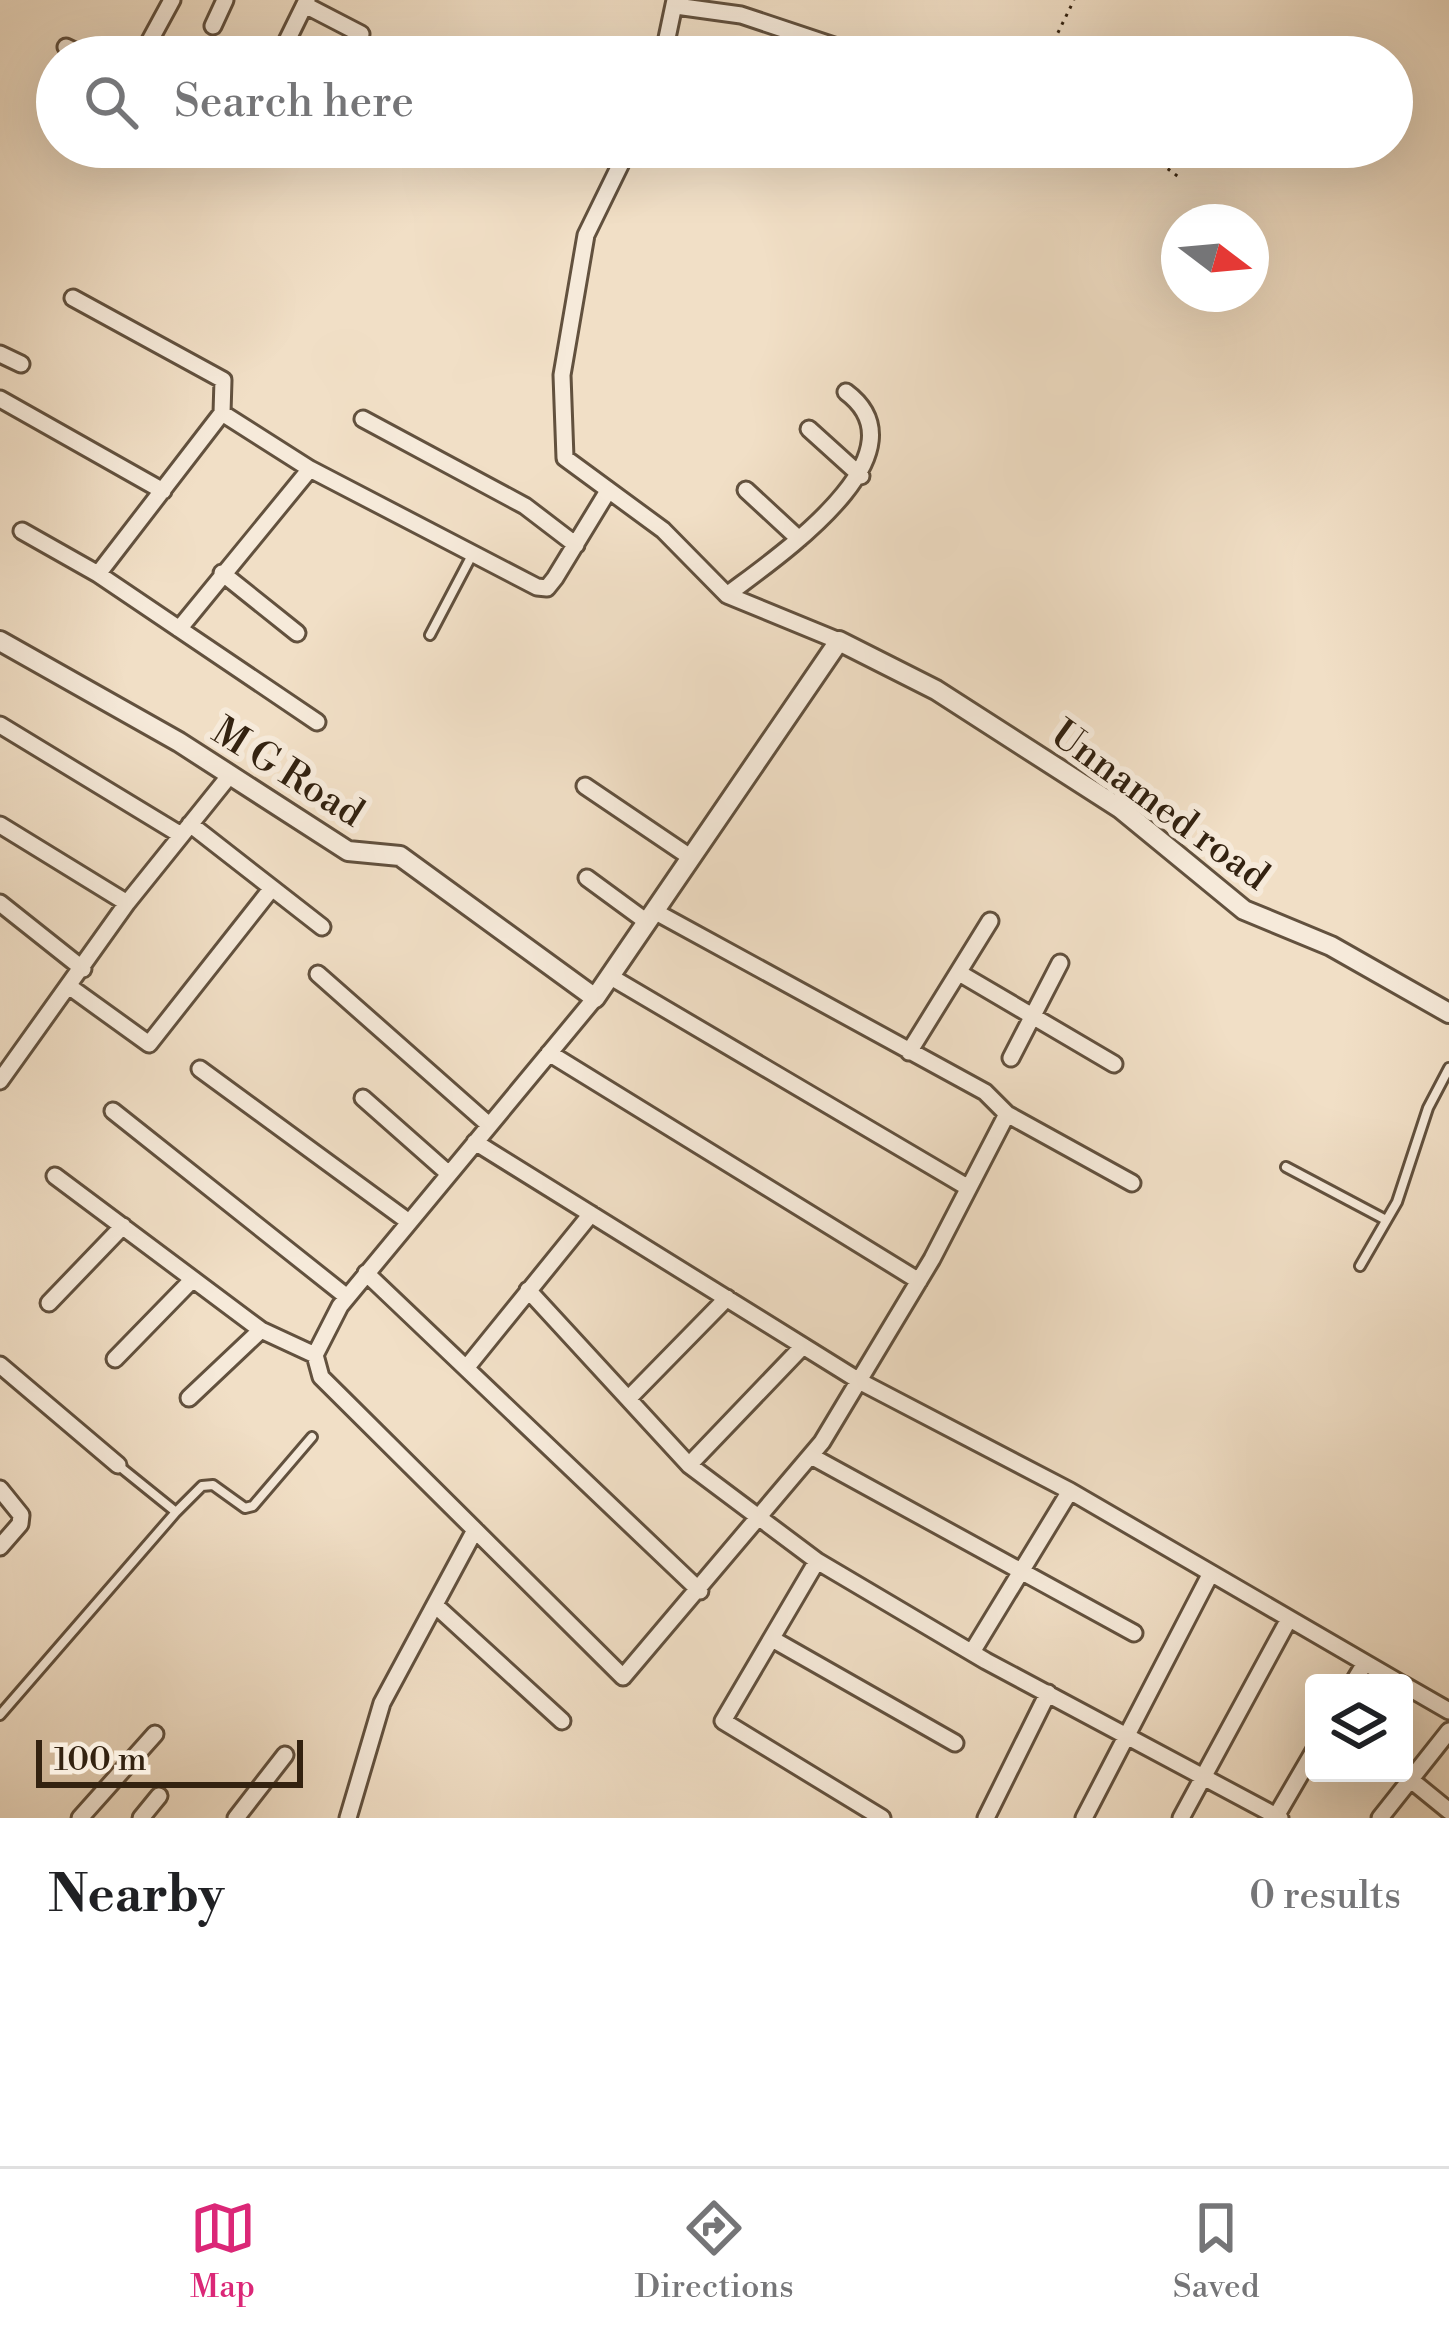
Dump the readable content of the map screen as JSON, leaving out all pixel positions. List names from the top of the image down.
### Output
{
  "streets": {
    "street": ["M G Road", "Unnamed road"]
  },
  "scale_bar": "100 m",
  "north": "right",
  "page": {
    "search": "Search here",
    "scale": "100 m",
    "heading": ["Nearby", "0 results"],
    "nav": ["Map", "Directions", "Saved"]
  }
}
